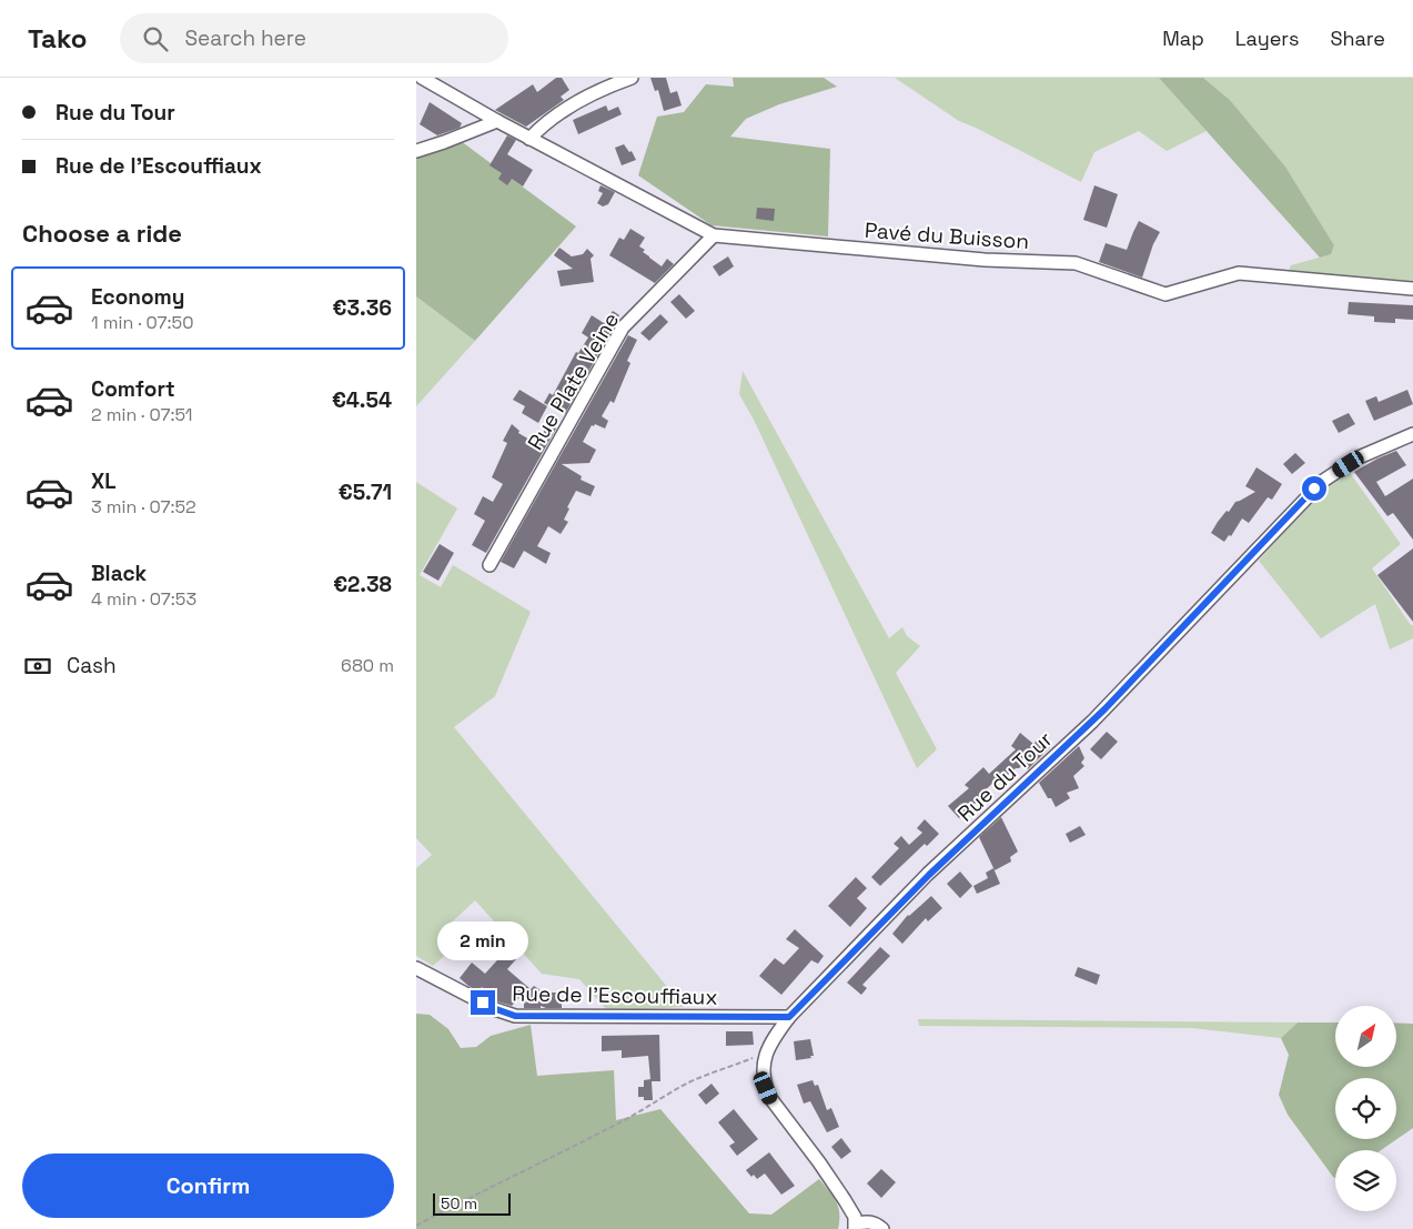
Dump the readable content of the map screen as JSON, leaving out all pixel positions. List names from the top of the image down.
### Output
{
  "streets": {
    "street": [
      "Pavé du Buisson",
      "Rue Plate Veine",
      "Rue du Tour",
      "Rue de l'Escouffiaux"
    ]
  },
  "crossings": [
    ["Pavé du Buisson", "Rue Plate Veine"],
    ["Rue du Tour", "Rue de l'Escouffiaux"]
  ],
  "scale_bar": "50 m",
  "north": "top right",
  "page": {
    "header": "Tako",
    "search": "Search here",
    "nav": ["Map", "Layers", "Share"],
    "banner": ["Rue du Tour", "Rue de l'Escouffiaux"],
    "heading": "Choose a ride",
    "list": [
      {
        "name": "Economy",
        "note": "1 min · 07:50",
        "value": "€3.36"
      },
      {
        "name": "Comfort",
        "note": "2 min · 07:51",
        "value": "€4.54"
      },
      {
        "name": "XL",
        "note": "3 min · 07:52",
        "value": "€5.71"
      },
      {
        "name": "Black",
        "note": "4 min · 07:53",
        "value": "€2.38"
      }
    ],
    "pay": ["Cash", "680 m"],
    "bubble": "2 min",
    "buttons": "Confirm",
    "scale": "50 m"
  }
}
